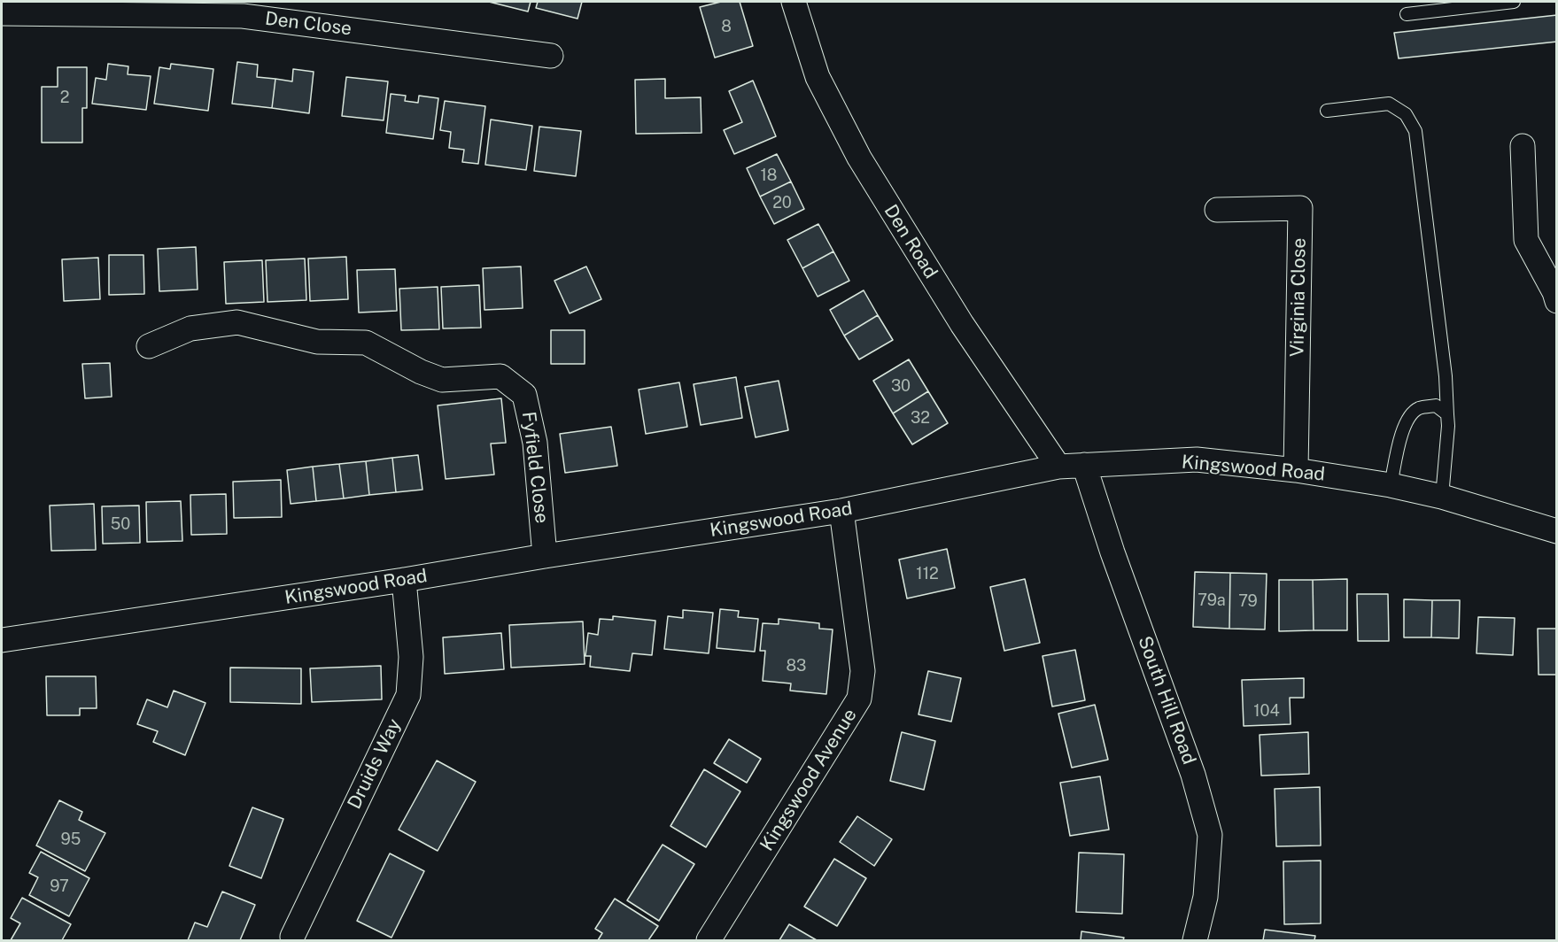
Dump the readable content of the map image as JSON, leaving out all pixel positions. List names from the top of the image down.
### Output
{
  "streets": {
    "street": [
      "Den Close",
      "Den Road",
      "Virginia Close",
      "Fyfield Close",
      "Kingswood Road",
      "South Hill Road",
      "Druids Way",
      "Kingswood Avenue"
    ]
  },
  "crossings": [
    ["Den Road", "Kingswood Road"],
    ["Virginia Close", "Kingswood Road"],
    ["Fyfield Close", "Kingswood Road"],
    ["Kingswood Road", "South Hill Road"],
    ["Kingswood Road", "Druids Way"],
    ["Kingswood Road", "Kingswood Avenue"]
  ],
  "house_numbers": [
    "8",
    "2",
    "18",
    "20",
    "30",
    "32",
    "50",
    "112",
    "79a",
    "79",
    "83",
    "104",
    "95",
    "97"
  ]
}
